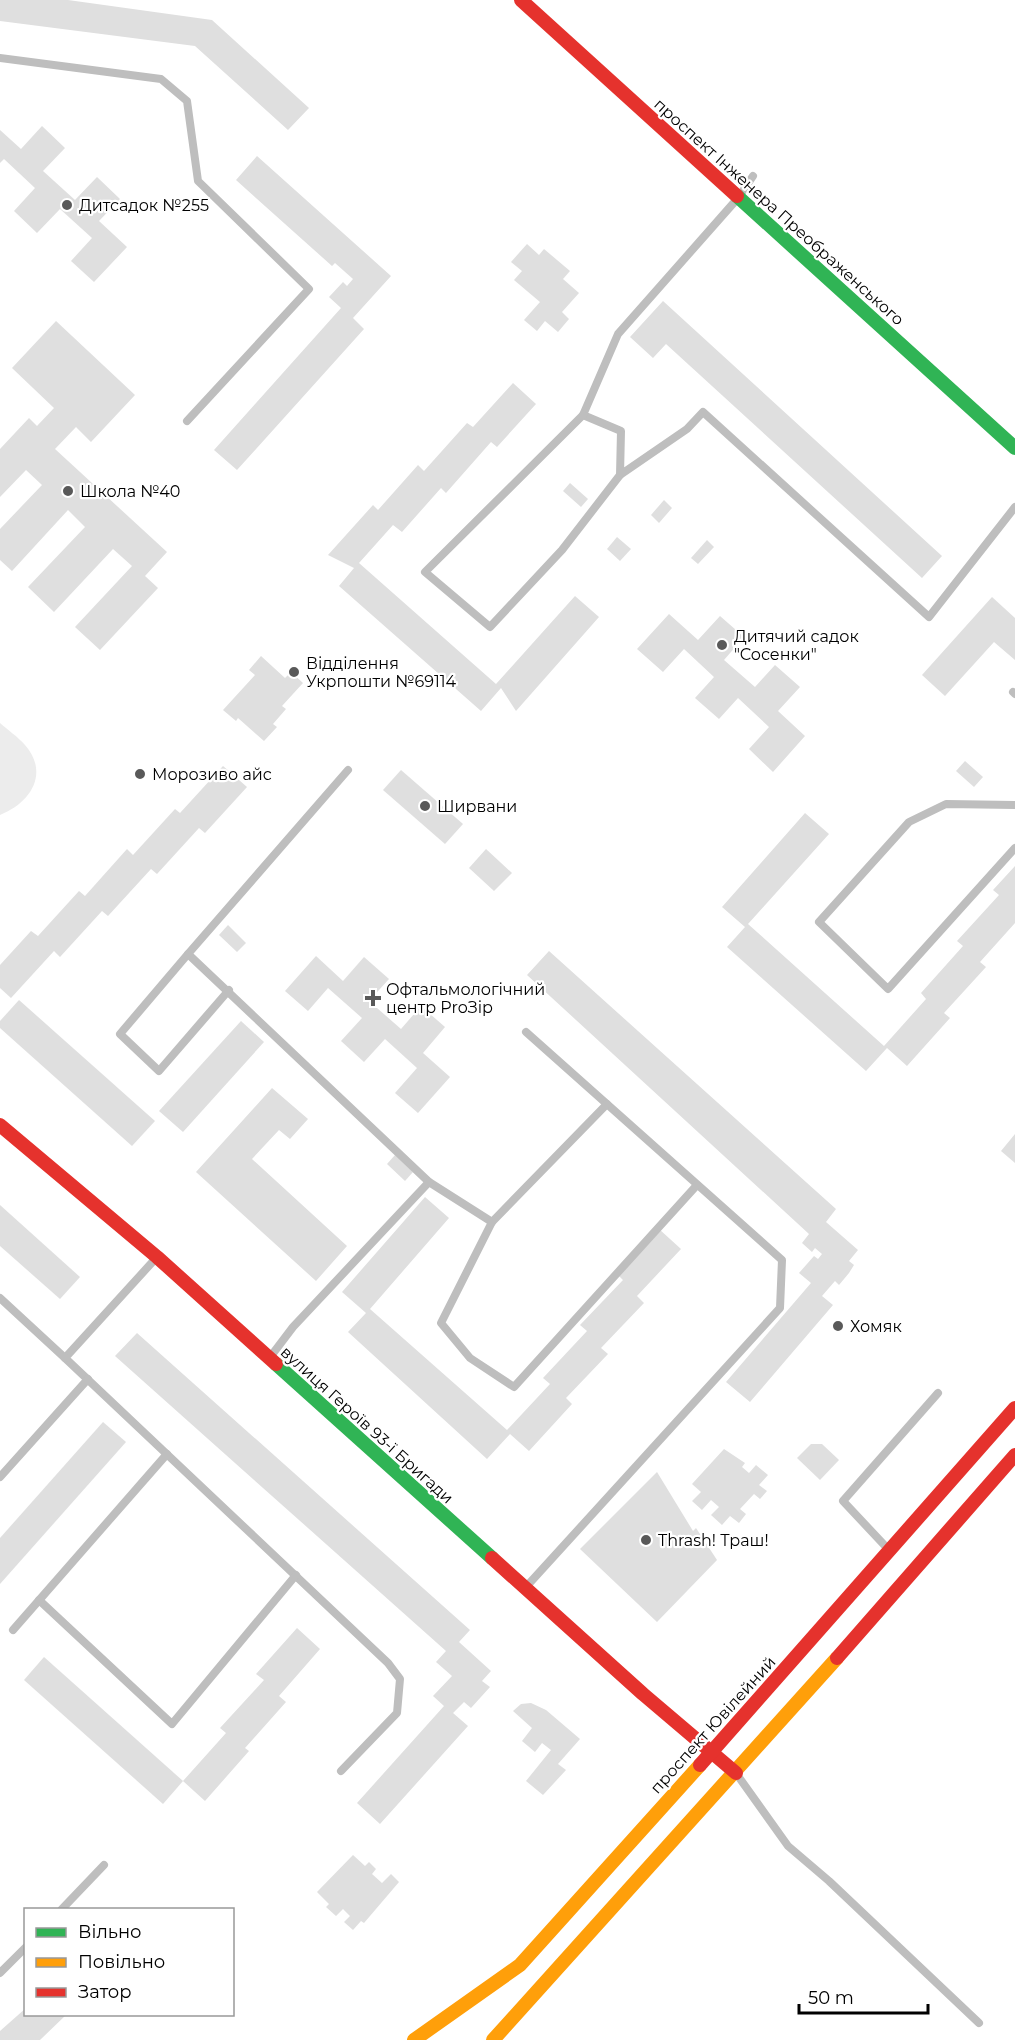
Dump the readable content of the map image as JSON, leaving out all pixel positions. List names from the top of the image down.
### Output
{
  "streets": {
    "main road": ["проспект Інженера Преображенського", "вулиця Героїв 93-ї Бригади", "проспект Ювілейний"]
  },
  "crossings": [
    ["вулиця Героїв 93-ї Бригади", "проспект Ювілейний"]
  ],
  "places": {
    "other": [
      "Дитсадок №255",
      "Школа №40",
      "Дитячий садок \"Сосенки\"",
      "Відділення Укрпошти №69114",
      "Морозиво айс",
      "Ширвани",
      "Хомяк",
      "Thrash! Траш!"
    ],
    "health": ["Офтальмологічний центр ProЗір"]
  },
  "legend": ["Вільно", "Повільно", "Затор"],
  "scale_bar": "50 m"
}
